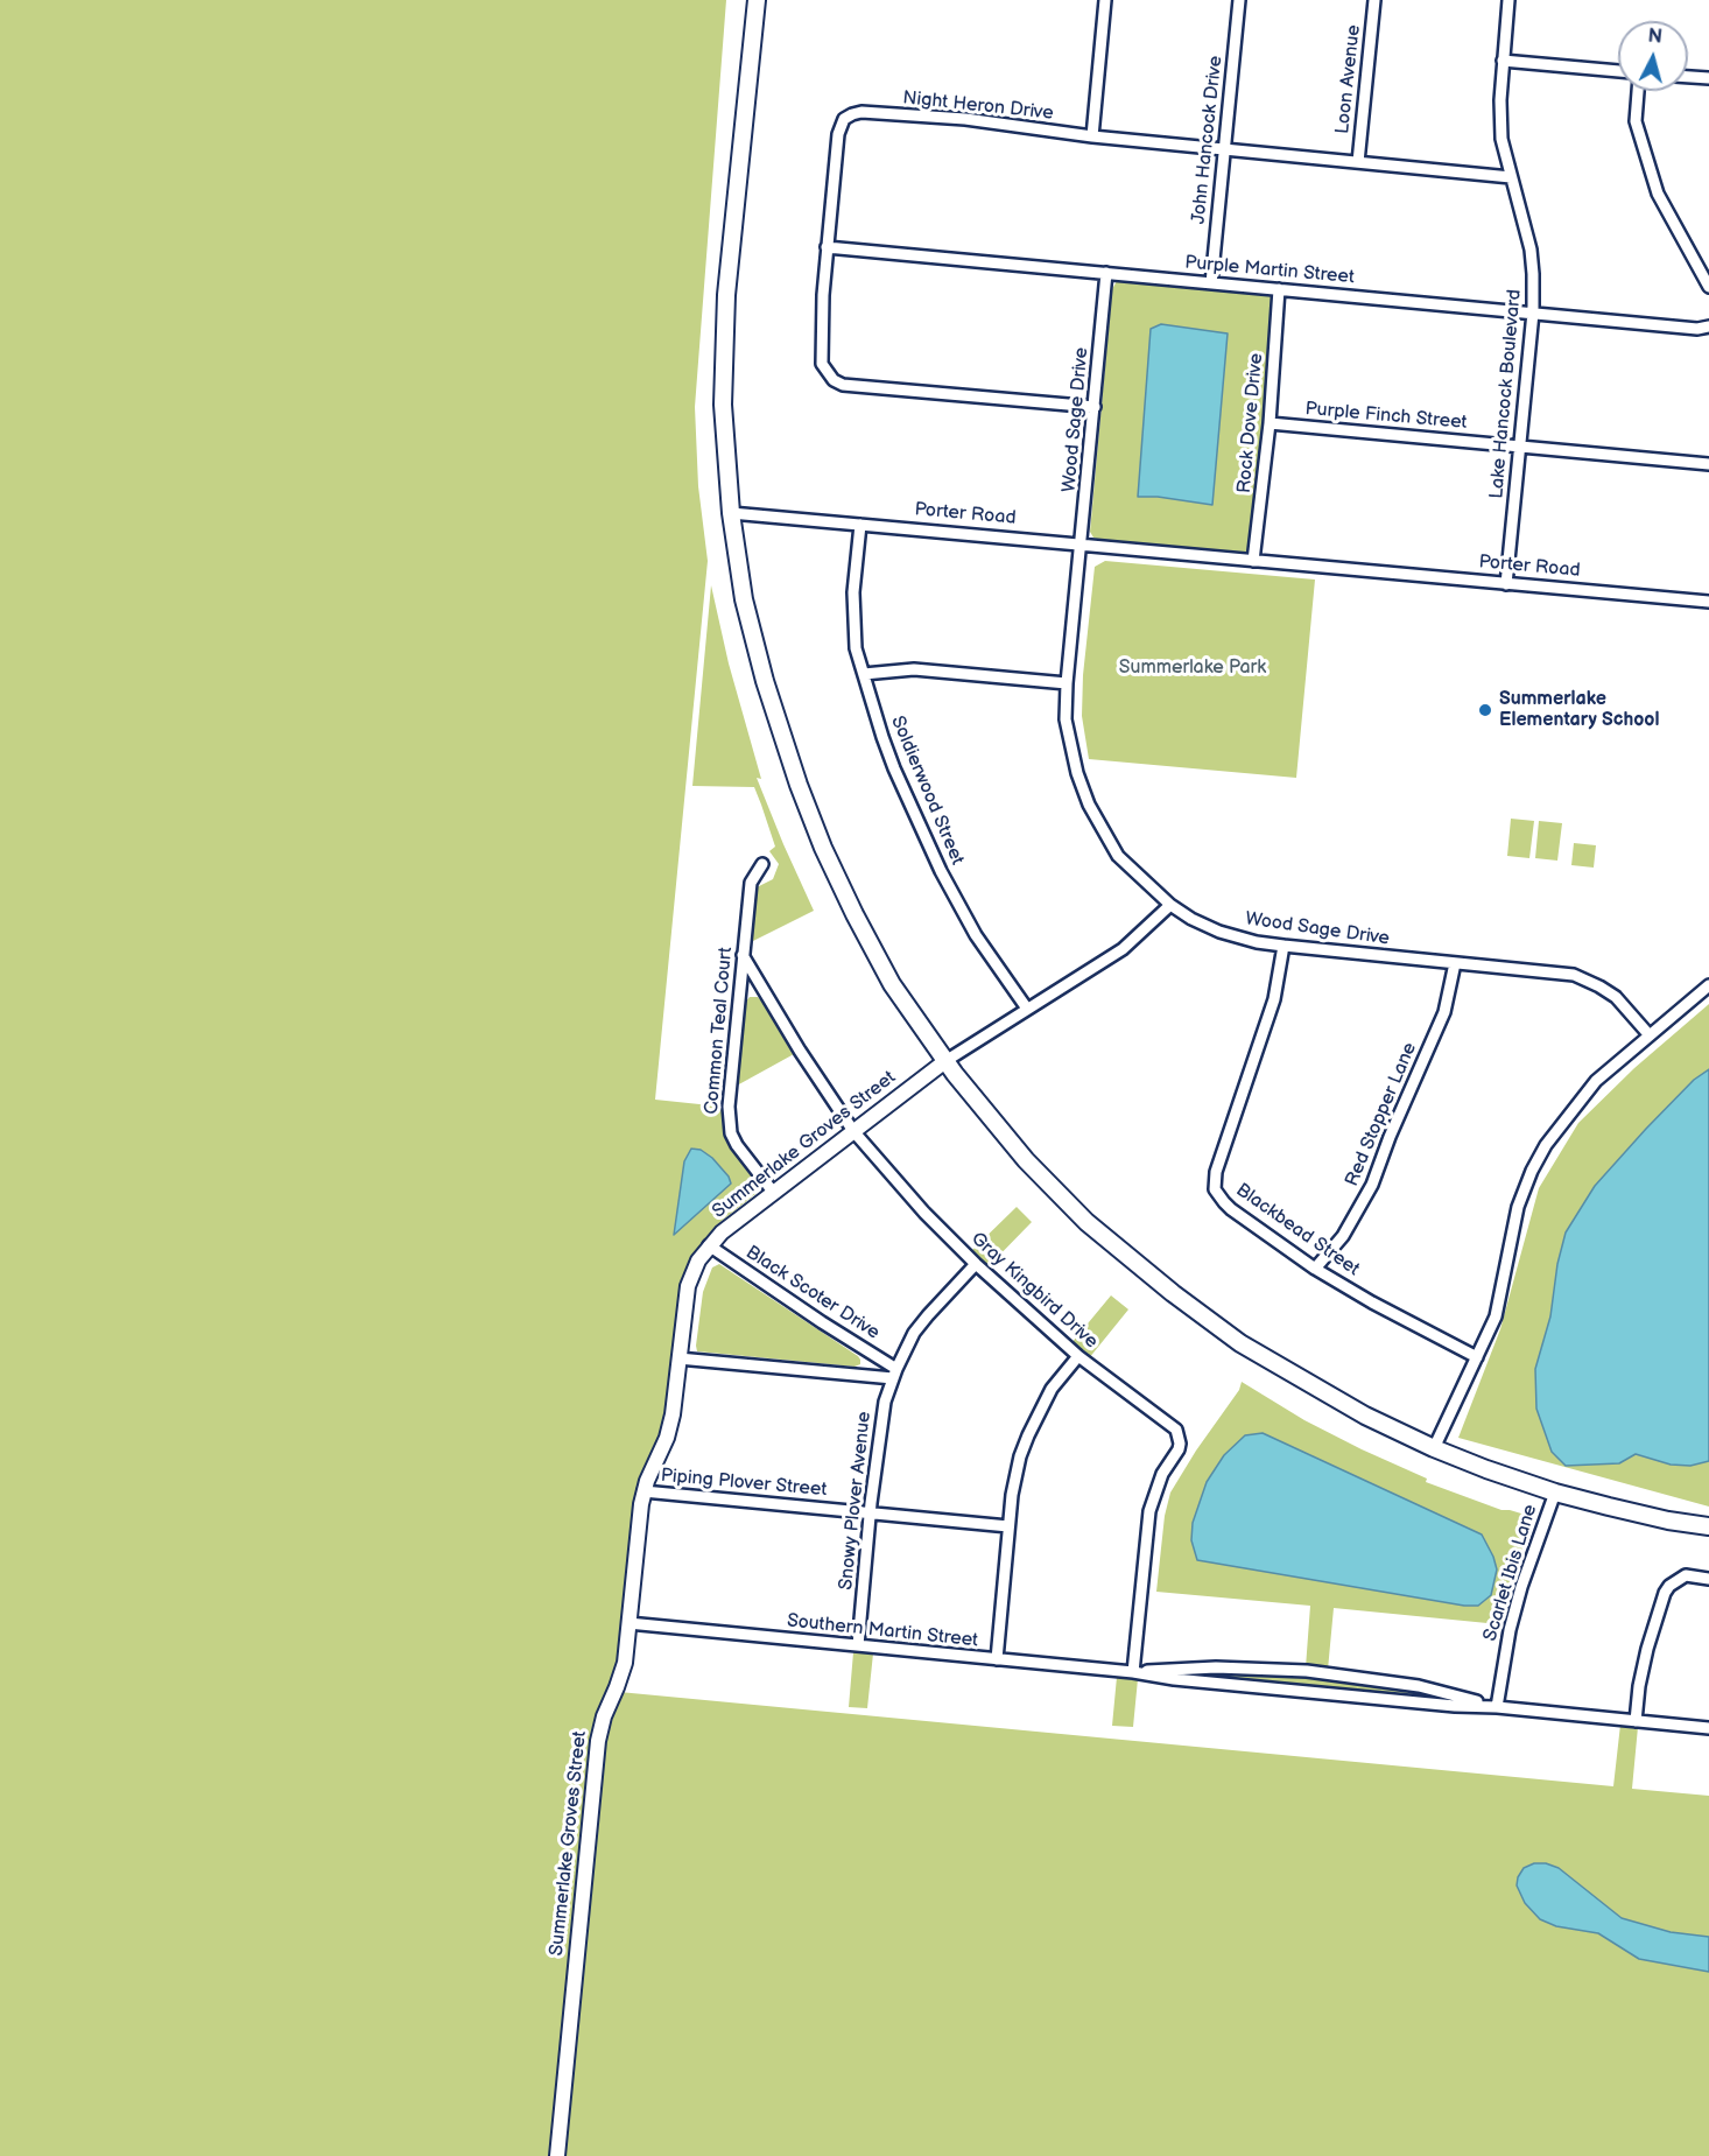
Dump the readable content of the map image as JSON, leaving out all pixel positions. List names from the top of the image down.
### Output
{
  "streets": {
    "street": [
      "Loon Avenue",
      "Night Heron Drive",
      "John Hancock Drive",
      "Purple Martin Street",
      "Lake Hancock Boulevard",
      "Purple Finch Street",
      "Wood Sage Drive",
      "Rock Dove Drive",
      "Porter Road",
      "Soldierwood Street",
      "Common Teal Court",
      "Red Stopper Lane",
      "Summerlake Groves Street",
      "Blackbead Street",
      "Gray Kingbird Drive",
      "Black Scoter Drive",
      "Piping Plover Street",
      "Snowy Plover Avenue",
      "Scarlet Ibis Lane",
      "Southern Martin Street"
    ]
  },
  "crossings": [
    ["Loon Avenue", "Night Heron Drive"],
    ["Night Heron Drive", "John Hancock Drive"],
    ["Night Heron Drive", "Purple Martin Street"],
    ["Night Heron Drive", "Lake Hancock Boulevard"],
    ["Night Heron Drive", "Wood Sage Drive"],
    ["John Hancock Drive", "Purple Martin Street"],
    ["Purple Martin Street", "Lake Hancock Boulevard"],
    ["Purple Martin Street", "Wood Sage Drive"],
    ["Purple Martin Street", "Rock Dove Drive"],
    ["Lake Hancock Boulevard", "Purple Finch Street"],
    ["Lake Hancock Boulevard", "Porter Road"],
    ["Purple Finch Street", "Rock Dove Drive"],
    ["Wood Sage Drive", "Porter Road"],
    ["Wood Sage Drive", "Red Stopper Lane"],
    ["Wood Sage Drive", "Summerlake Groves Street"],
    ["Wood Sage Drive", "Blackbead Street"],
    ["Rock Dove Drive", "Porter Road"],
    ["Porter Road", "Soldierwood Street"],
    ["Soldierwood Street", "Summerlake Groves Street"],
    ["Common Teal Court", "Summerlake Groves Street"],
    ["Common Teal Court", "Gray Kingbird Drive"],
    ["Red Stopper Lane", "Blackbead Street"],
    ["Summerlake Groves Street", "Gray Kingbird Drive"],
    ["Summerlake Groves Street", "Black Scoter Drive"],
    ["Summerlake Groves Street", "Piping Plover Street"],
    ["Summerlake Groves Street", "Southern Martin Street"],
    ["Gray Kingbird Drive", "Snowy Plover Avenue"],
    ["Gray Kingbird Drive", "Southern Martin Street"],
    ["Black Scoter Drive", "Snowy Plover Avenue"],
    ["Piping Plover Street", "Snowy Plover Avenue"],
    ["Snowy Plover Avenue", "Southern Martin Street"],
    ["Scarlet Ibis Lane", "Southern Martin Street"]
  ],
  "parks": ["Summerlake Park"],
  "places": ["Summerlake Elementary School"],
  "north": "top"
}
